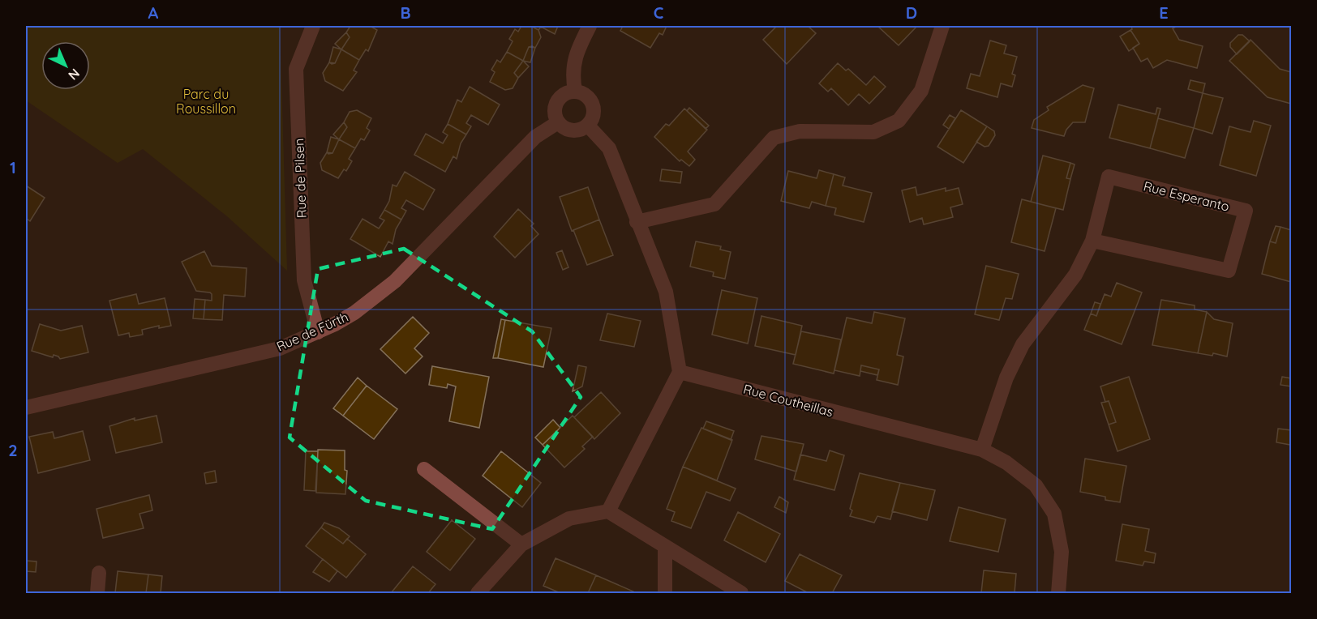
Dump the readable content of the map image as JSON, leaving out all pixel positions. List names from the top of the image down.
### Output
{
  "streets": {
    "street": [
      "Rue de Pilsen",
      "Rue Esperanto",
      "Rue de Fürth",
      "Rue Coutheillas"
    ]
  },
  "crossings": [
    ["Rue de Pilsen", "Rue de Fürth"],
    ["Rue Esperanto", "Rue Coutheillas"]
  ],
  "parks": ["Parc du Roussillon"],
  "north": "bottom right",
  "grid": {
    "columns": [
      "A",
      "B",
      "C",
      "D",
      "E"
    ],
    "rows": ["1", "2"]
  }
}
